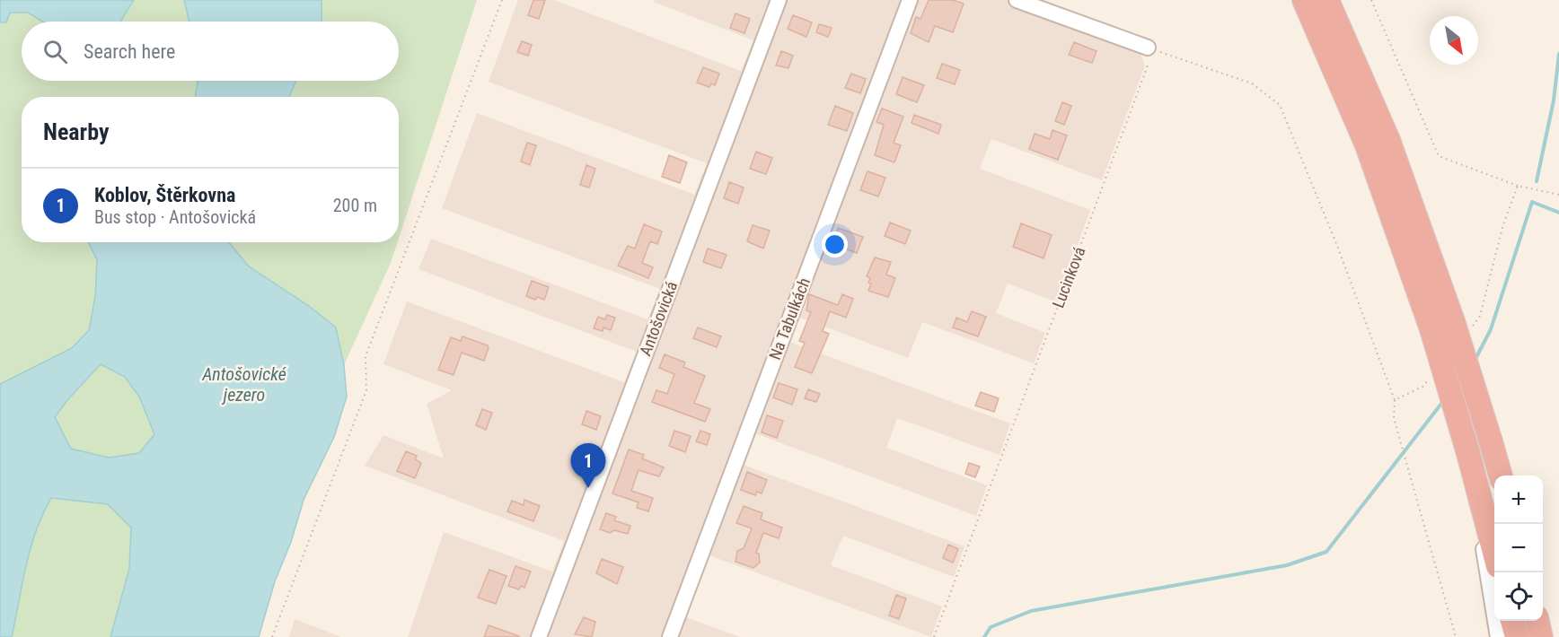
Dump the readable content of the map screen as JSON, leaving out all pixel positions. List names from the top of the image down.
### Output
{
  "streets": {
    "street": ["Antošovická", "Na Tabulkách"],
    "path": ["Lucinková"]
  },
  "water": ["Antošovické jezero"],
  "north": "bottom right",
  "page": {
    "search": "Search here",
    "heading": "Nearby",
    "list": [
      {
        "mark": "1",
        "name": "Koblov, Štěrkovna",
        "note": "Bus stop · Antošovická",
        "value": "200 m"
      }
    ],
    "pins": "1",
    "map_buttons": ["+", "−"]
  }
}
